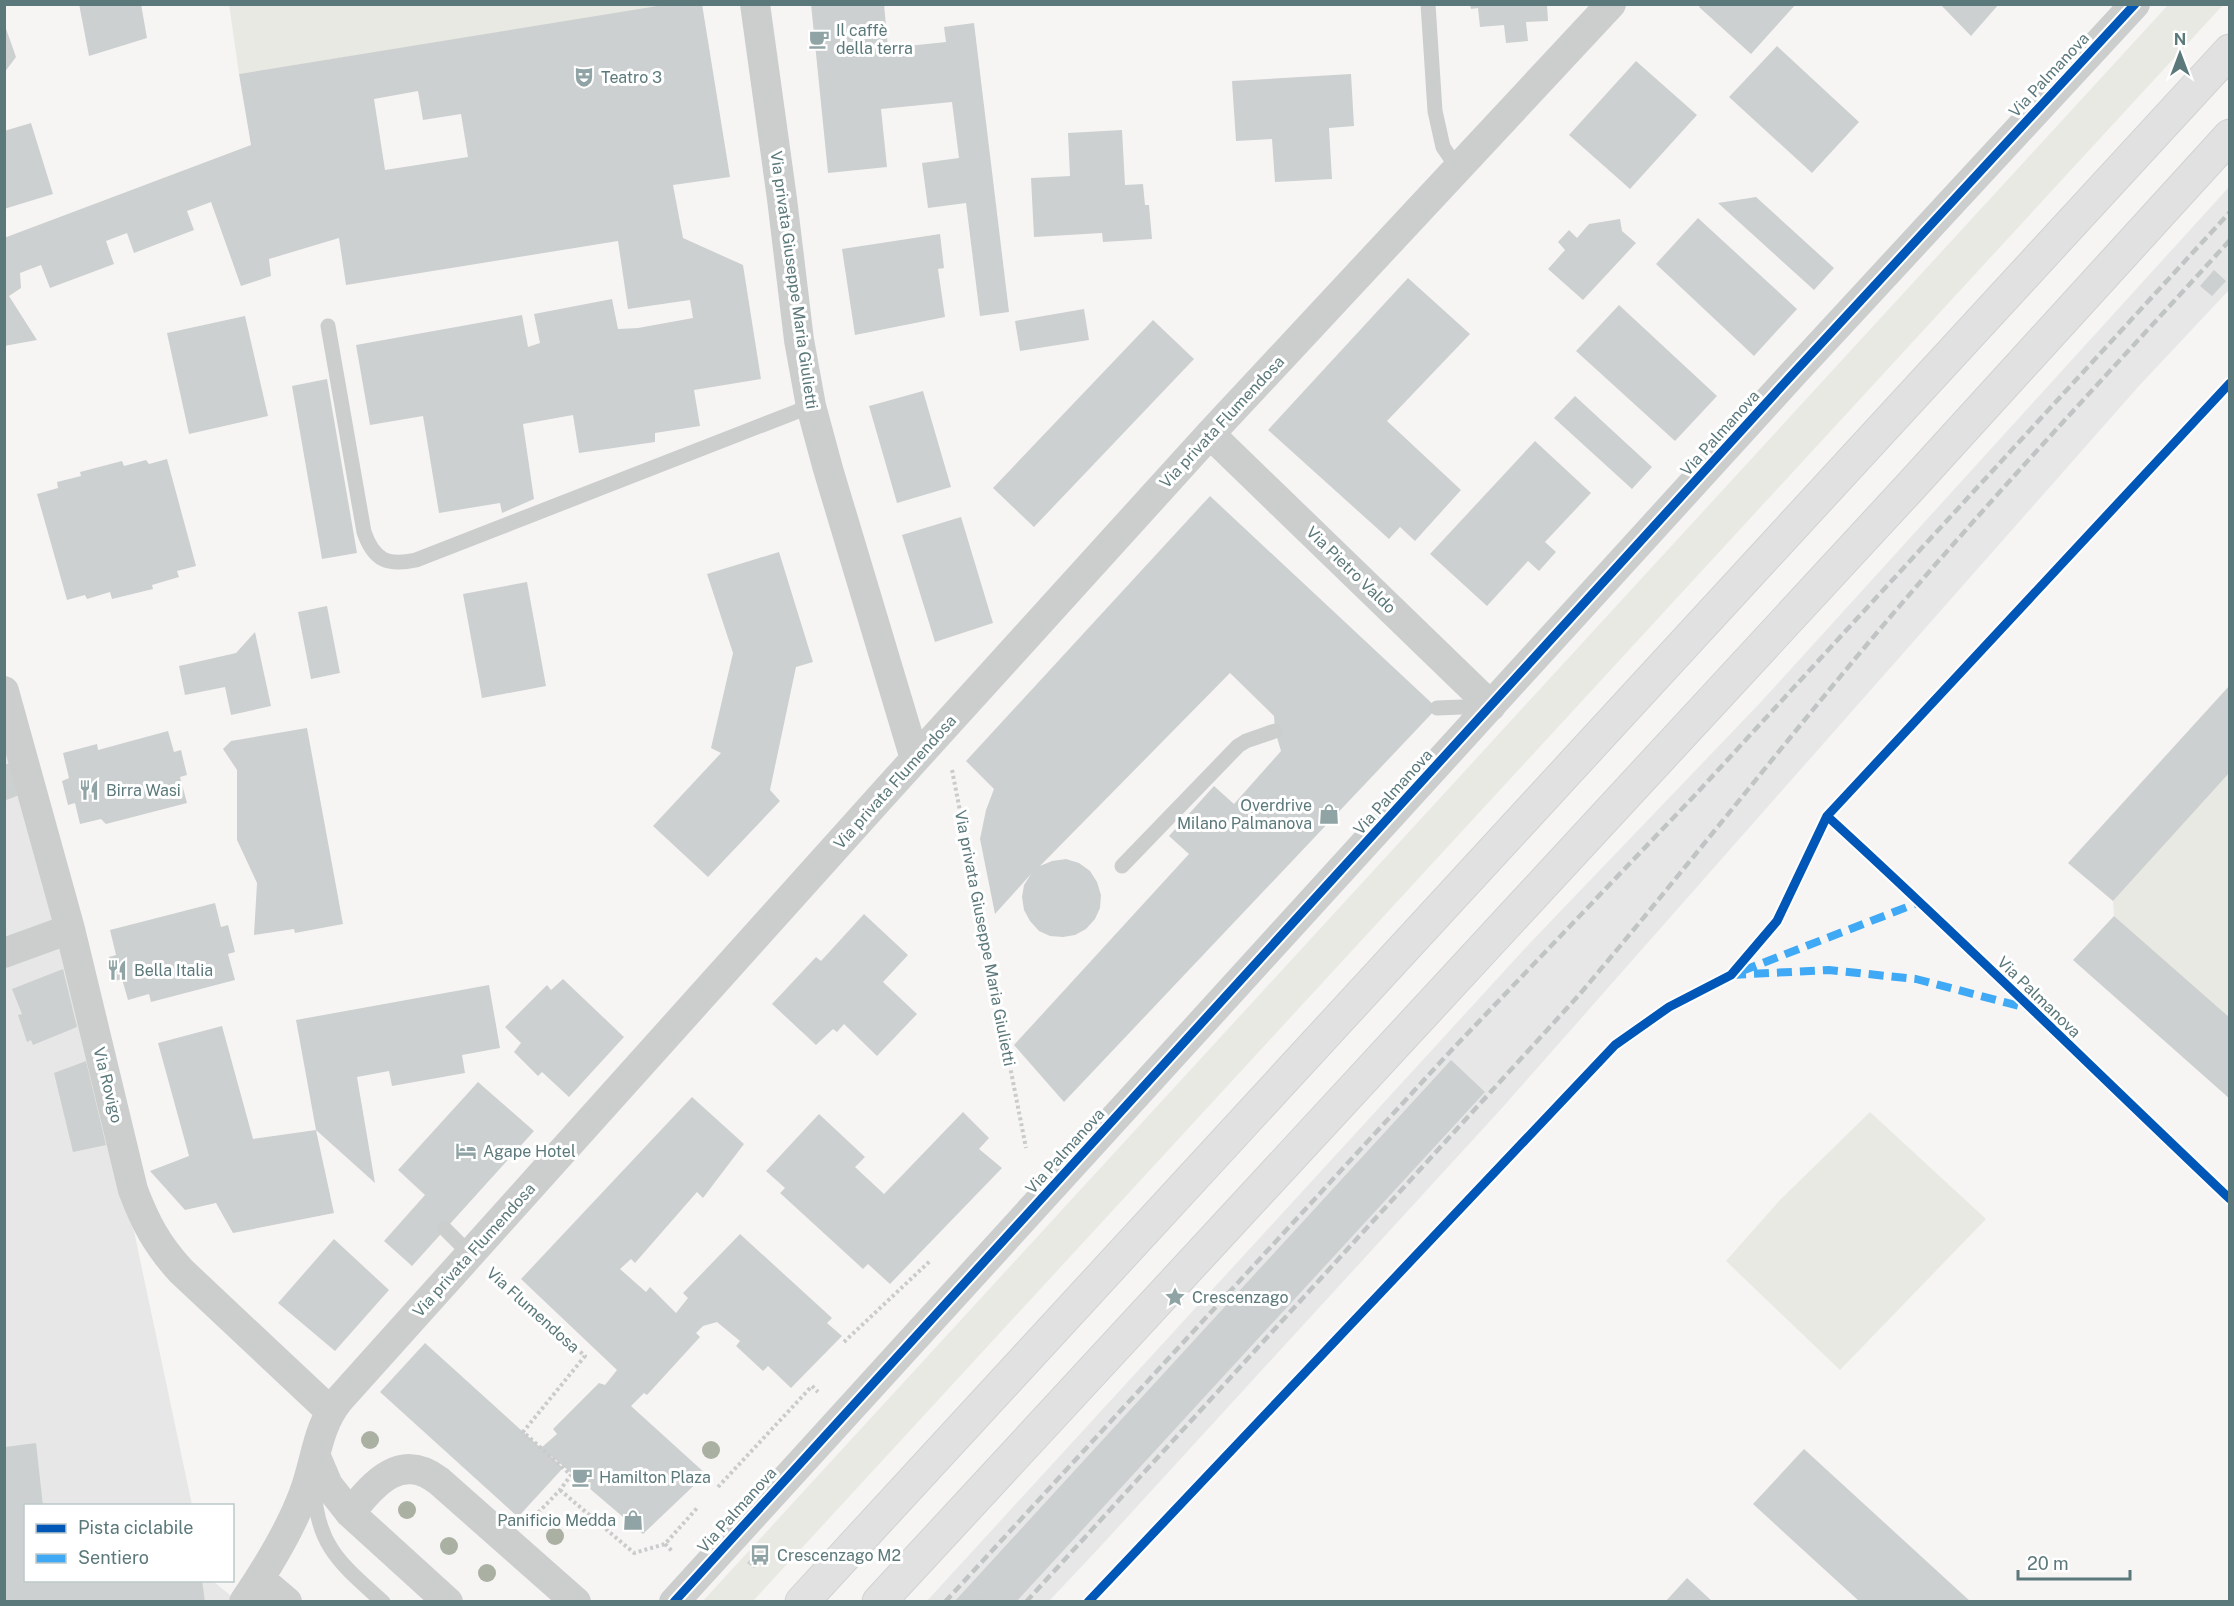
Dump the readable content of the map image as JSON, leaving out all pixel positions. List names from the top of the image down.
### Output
{
  "streets": {
    "street": [
      "Via Palmanova",
      "Via privata Giuseppe Maria Giulietti",
      "Via privata Flumendosa",
      "Via Pietro Valdo",
      "Via Rovigo"
    ],
    "path": ["Via Flumendosa"]
  },
  "crossings": [
    ["Via Palmanova", "Via Pietro Valdo"],
    ["Via privata Giuseppe Maria Giulietti", "Via privata Flumendosa"],
    ["Via privata Flumendosa", "Via Pietro Valdo"],
    ["Via privata Flumendosa", "Via Rovigo"],
    ["Via privata Flumendosa", "Via Flumendosa"]
  ],
  "places": {
    "cafe": ["Il caffè della terra", "Hamilton Plaza"],
    "theatre": ["Teatro 3"],
    "restaurant": ["Birra Wasi", "Bella Italia"],
    "shop": ["Overdrive Milano Palmanova", "Panificio Medda"],
    "hotel": ["Agape Hotel"],
    "place": ["Crescenzago"],
    "bus stop": ["Crescenzago M2"]
  },
  "legend": ["Pista ciclabile", "Sentiero"],
  "scale_bar": "20 m",
  "north": "top"
}
